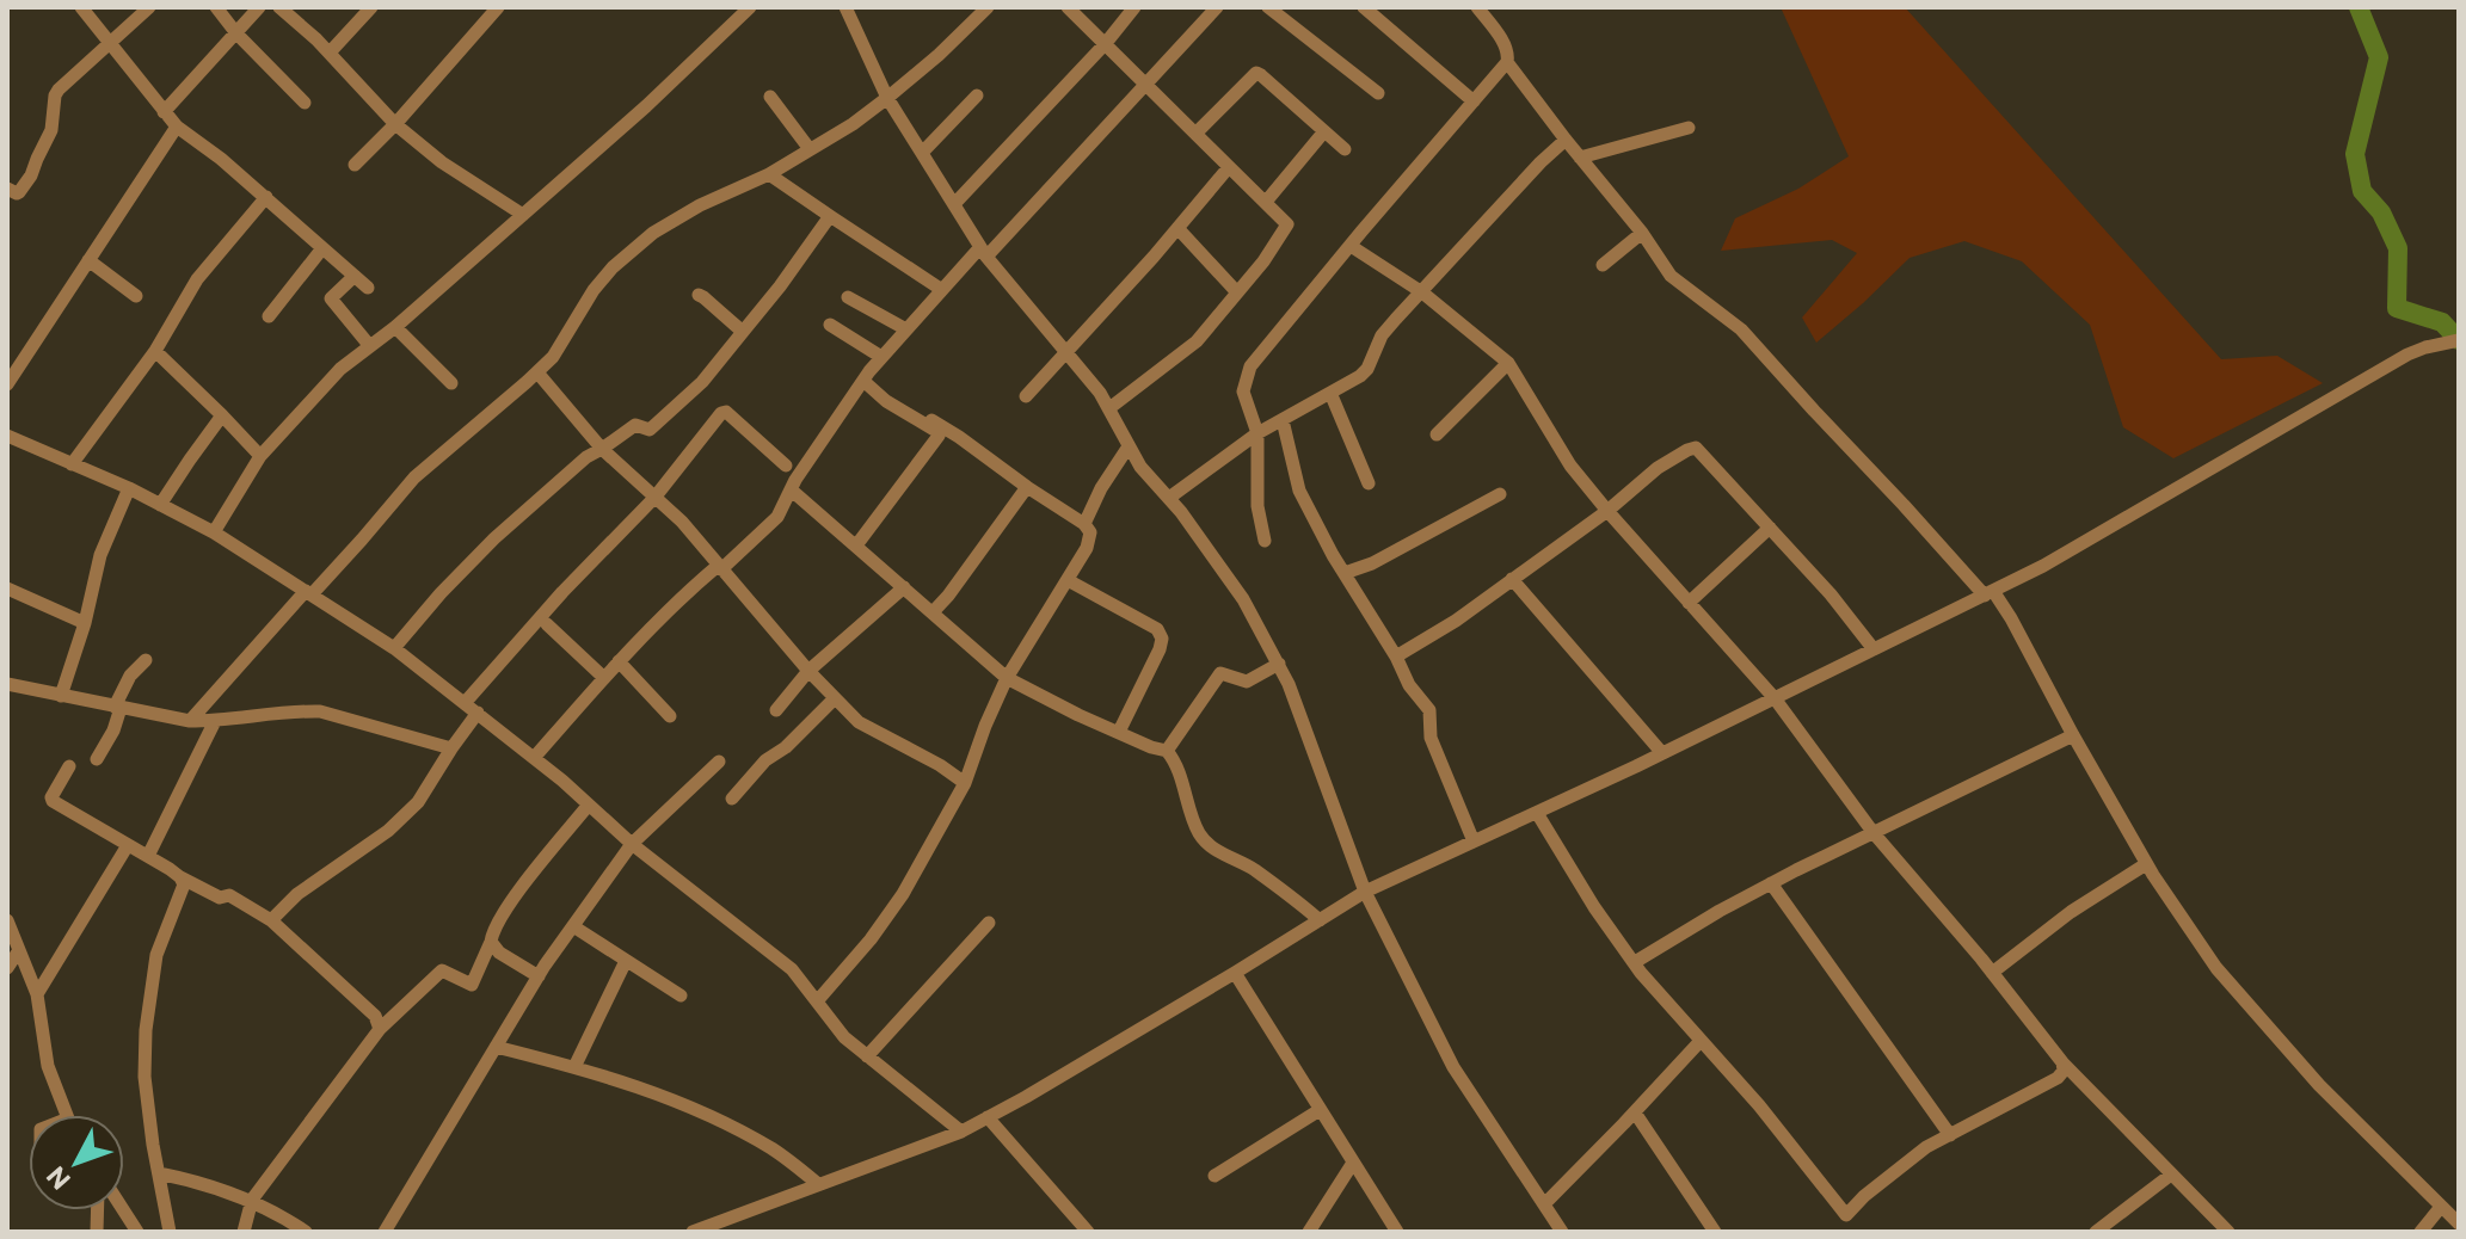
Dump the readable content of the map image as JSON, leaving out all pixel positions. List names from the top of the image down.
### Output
{
  "north": "bottom left"
}
